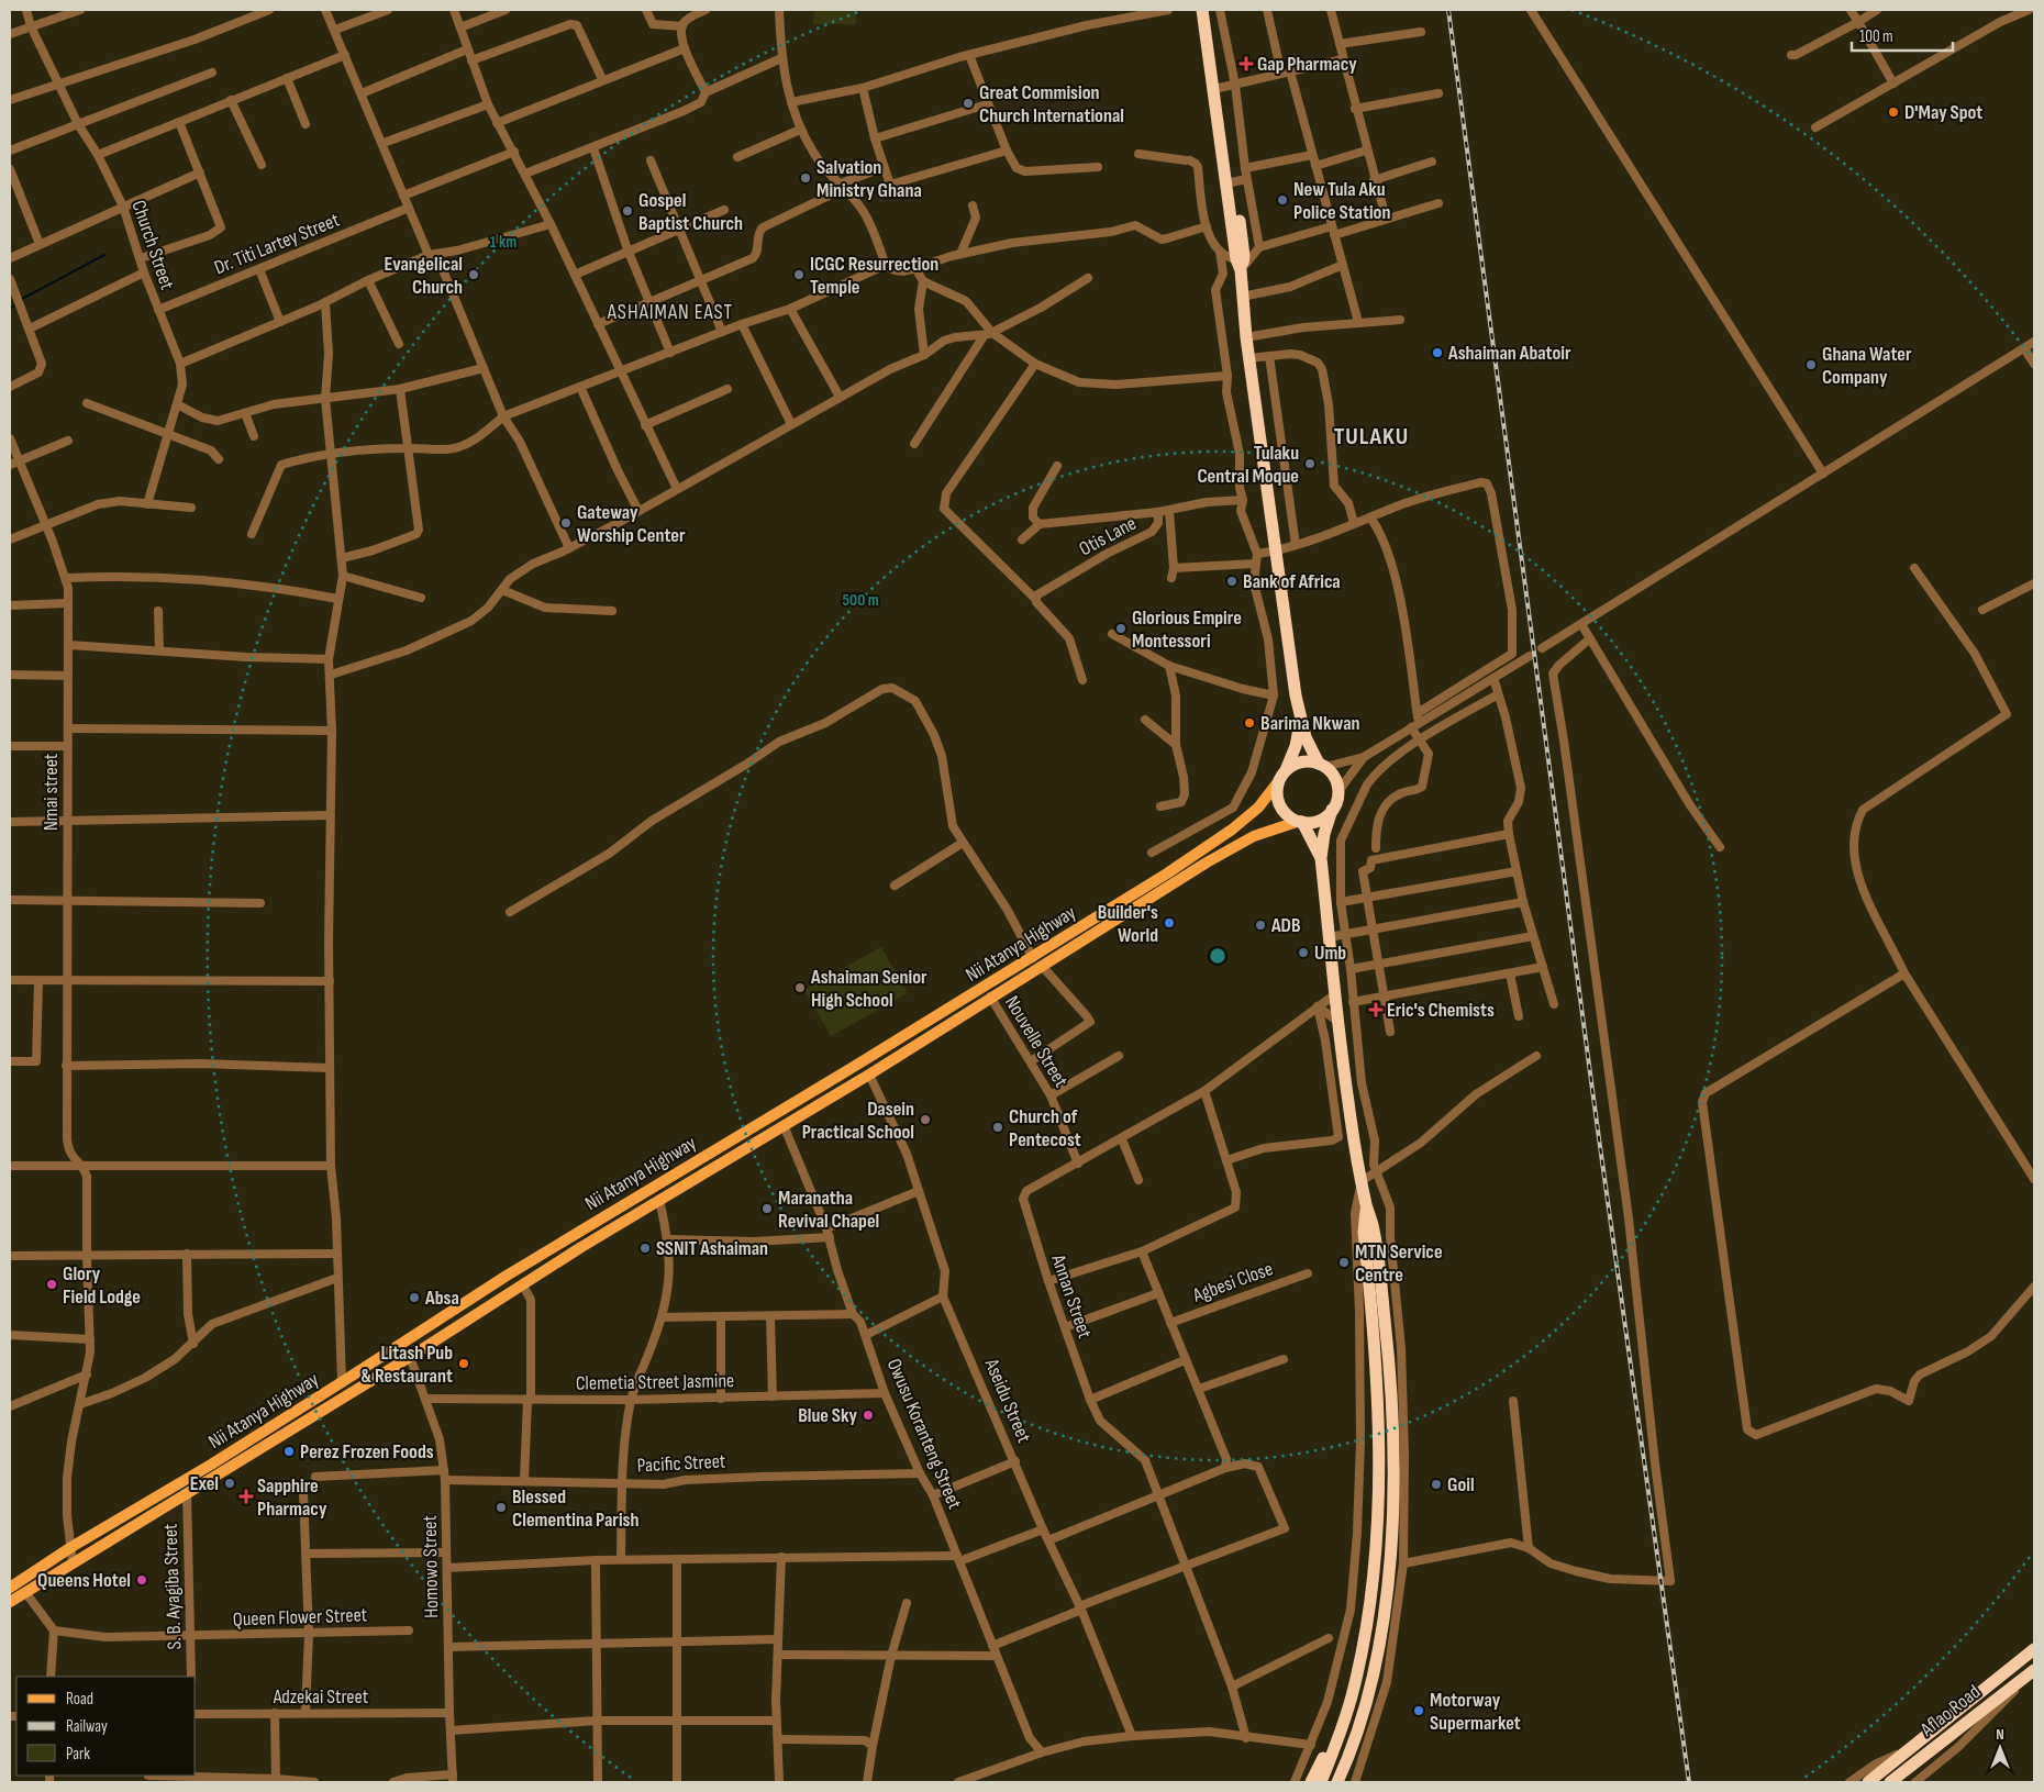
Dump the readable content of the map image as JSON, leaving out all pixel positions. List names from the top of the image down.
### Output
{
  "streets": {
    "highway": ["Aflao Road"],
    "main road": ["Nii Atanya Highway"],
    "street": [
      "Dr. Titi Lartey Street",
      "Church Street",
      "Otis Lane",
      "Nmai street",
      "Nouvelle Street",
      "Agbesi Close",
      "Annan Street",
      "Clemetia Street Jasmine",
      "Aseidu Street",
      "Owusu Koranteng Street",
      "Pacific Street",
      "Homowo Street",
      "S. B. Ayagiba Street",
      "Queen Flower Street",
      "Adzekai Street"
    ]
  },
  "crossings": [
    ["Dr. Titi Lartey Street", "Church Street"],
    ["Nouvelle Street", "Annan Street"],
    ["Clemetia Street Jasmine", "Owusu Koranteng Street"],
    ["Clemetia Street Jasmine", "Homowo Street"],
    ["Owusu Koranteng Street", "Pacific Street"],
    ["Pacific Street", "Homowo Street"],
    ["Homowo Street", "Adzekai Street"],
    ["S. B. Ayagiba Street", "Queen Flower Street"]
  ],
  "districts": ["ASHAIMAN EAST", "TULAKU"],
  "places": {
    "health": ["Gap Pharmacy", "Eric's Chemists", "Sapphire Pharmacy"],
    "other": [
      "Great Commision Church International",
      "D'May Spot",
      "Salvation Ministry Ghana",
      "New Tula Aku Police Station",
      "Gospel Baptist Church",
      "Evangelical Church",
      "ICGC Resurrection Temple",
      "Ashaiman Abatoir",
      "Ghana Water Company",
      "Tulaku Central Moque",
      "Gateway Worship Center",
      "Bank of Africa",
      "Glorious Empire Montessori",
      "Barima Nkwan",
      "Builder's World",
      "ADB",
      "Umb",
      "Ashaiman Senior High School",
      "Dasein Practical School",
      "Church of Pentecost",
      "Maranatha Revival Chapel",
      "SSNIT Ashaiman",
      "MTN Service Centre",
      "Glory Field Lodge",
      "Absa",
      "Litash Pub & Restaurant",
      "Blue Sky",
      "Perez Frozen Foods",
      "Exel",
      "Goil",
      "Blessed Clementina Parish",
      "Queens Hotel",
      "Motorway Supermarket"
    ]
  },
  "legend": ["Road", "Railway", "Park"],
  "scale_bar": "100 m",
  "north": "top",
  "rings": ["1 km", "500 m"]
}
